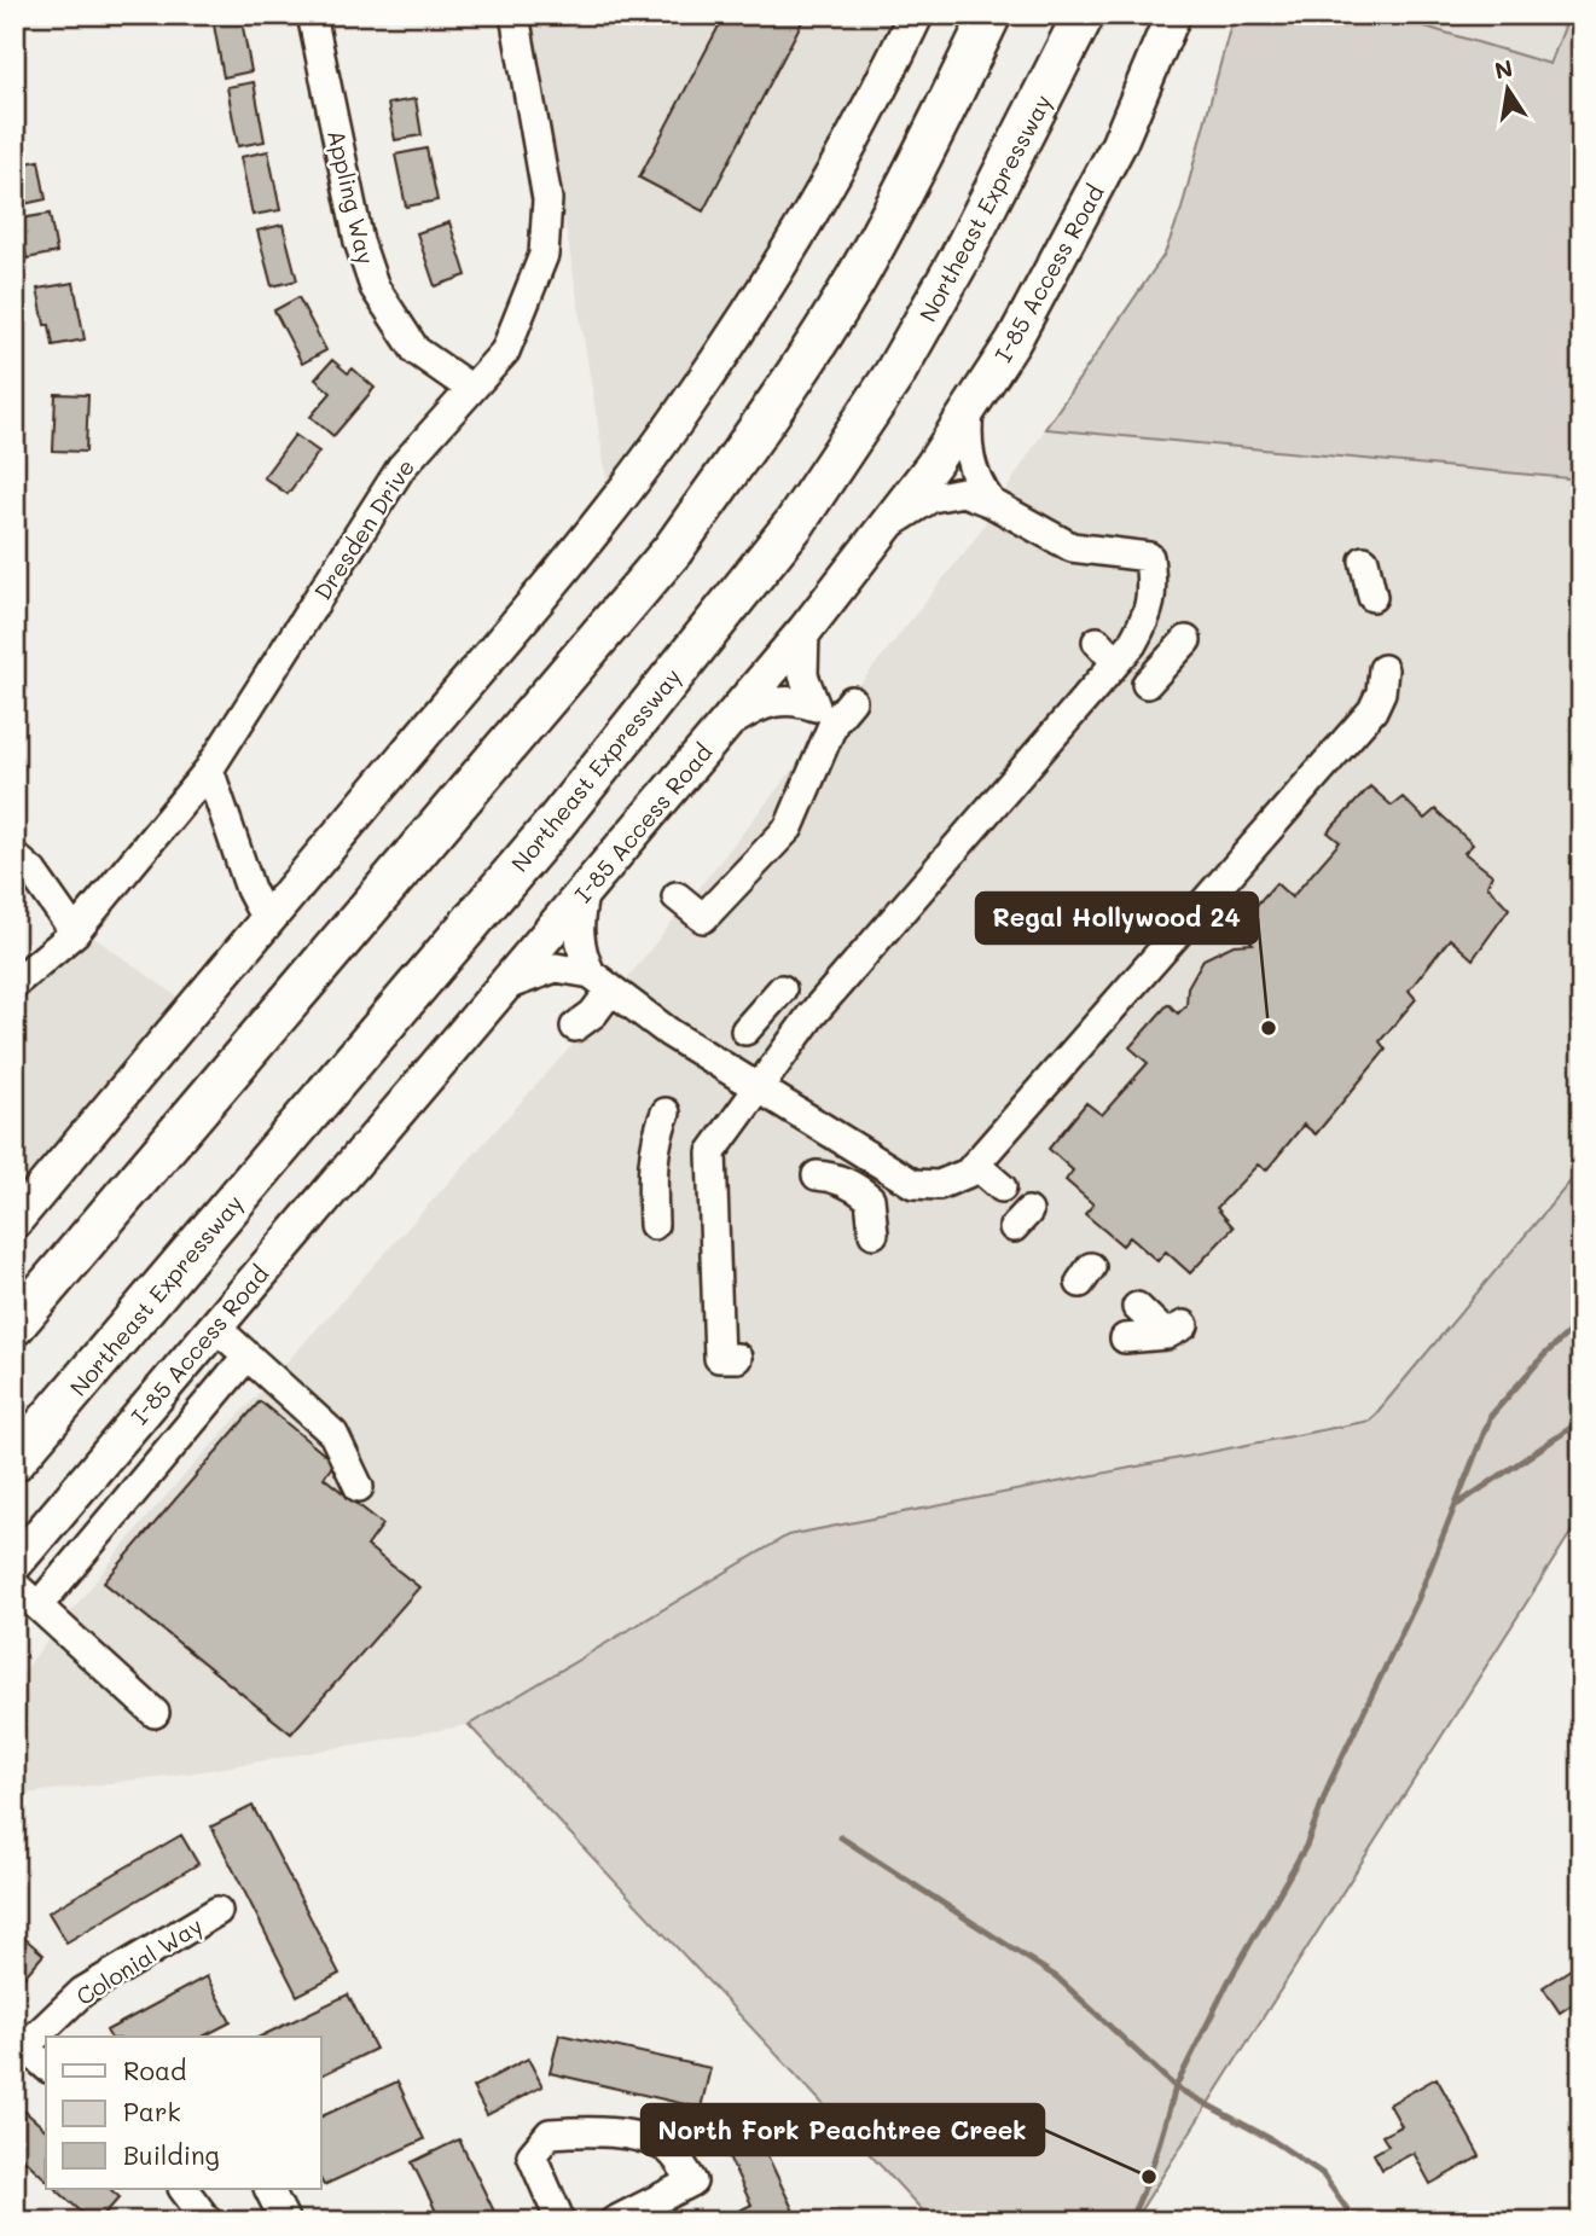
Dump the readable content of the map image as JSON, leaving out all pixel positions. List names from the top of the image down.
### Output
{
  "streets": {
    "highway": ["Northeast Expressway"],
    "main road": ["I-85 Access Road"],
    "street": ["Appling Way", "Dresden Drive", "Colonial Way"]
  },
  "crossings": [
    ["Appling Way", "Dresden Drive"]
  ],
  "places": ["Regal Hollywood 24", "North Fork Peachtree Creek"],
  "legend": ["Road", "Park", "Building"],
  "north": "top"
}
